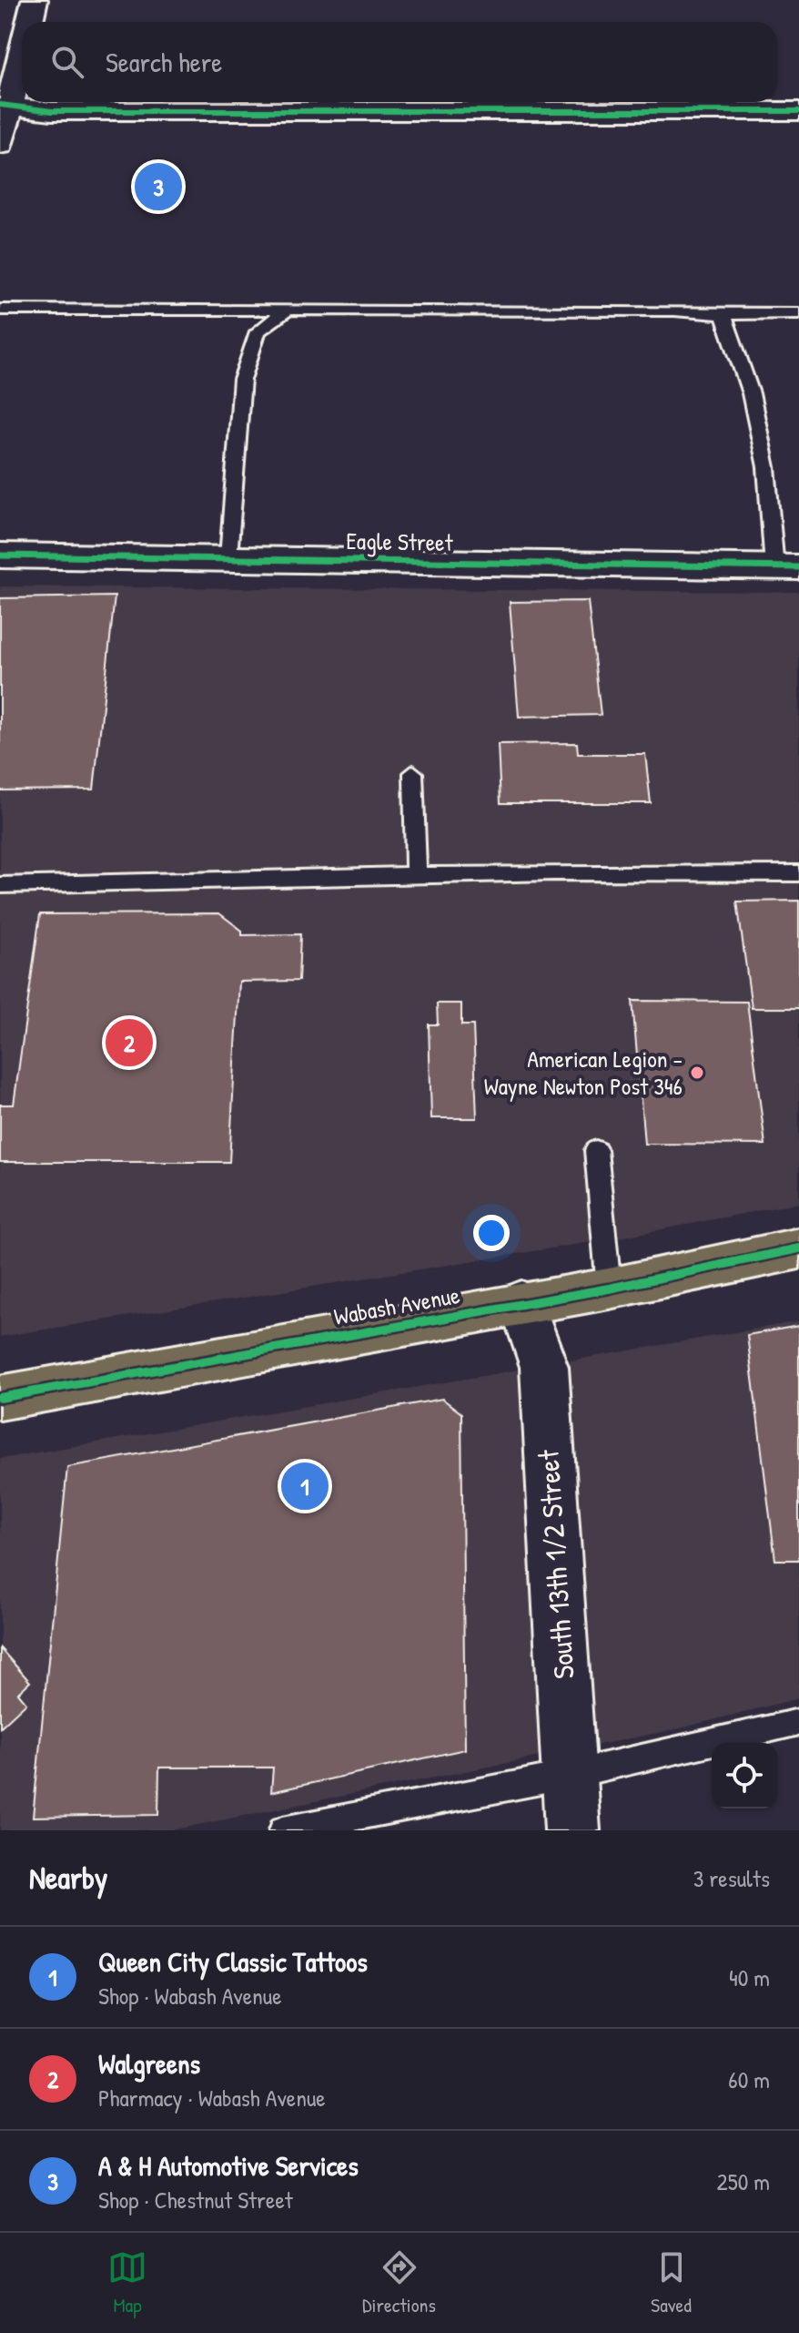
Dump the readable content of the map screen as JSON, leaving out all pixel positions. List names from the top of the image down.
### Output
{
  "streets": {
    "main road": ["Wabash Avenue"],
    "street": ["Eagle Street", "South 13th 1/2 Street"]
  },
  "crossings": [
    ["Wabash Avenue", "South 13th 1/2 Street"]
  ],
  "places": ["American Legion - Wayne Newton Post 346"],
  "page": {
    "search": "Search here",
    "pins": ["3", "2", "1"],
    "heading": ["Nearby", "3 results"],
    "list": [
      {
        "mark": "1",
        "name": "Queen City Classic Tattoos",
        "note": "Shop · Wabash Avenue",
        "value": "40 m"
      },
      {
        "mark": "2",
        "name": "Walgreens",
        "note": "Pharmacy · Wabash Avenue",
        "value": "60 m"
      },
      {
        "mark": "3",
        "name": "A & H Automotive Services",
        "note": "Shop · Chestnut Street",
        "value": "250 m"
      }
    ],
    "nav": ["Map", "Directions", "Saved"]
  }
}
